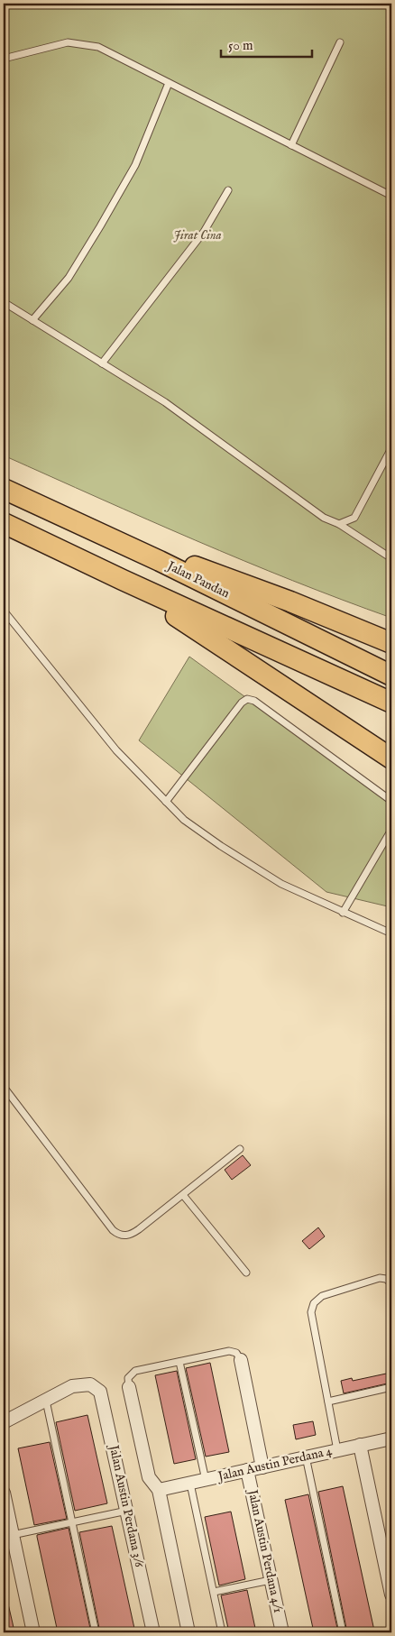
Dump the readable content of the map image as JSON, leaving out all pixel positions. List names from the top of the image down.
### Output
{
  "streets": {
    "highway": ["Jalan Pandan"],
    "street": ["Jalan Austin Perdana 4", "Jalan Austin Perdana 3/6", "Jalan Austin Perdana 4/1"]
  },
  "crossings": [
    ["Jalan Austin Perdana 4", "Jalan Austin Perdana 4/1"]
  ],
  "parks": ["Jirat Cina"],
  "scale_bar": "50 m"
}
